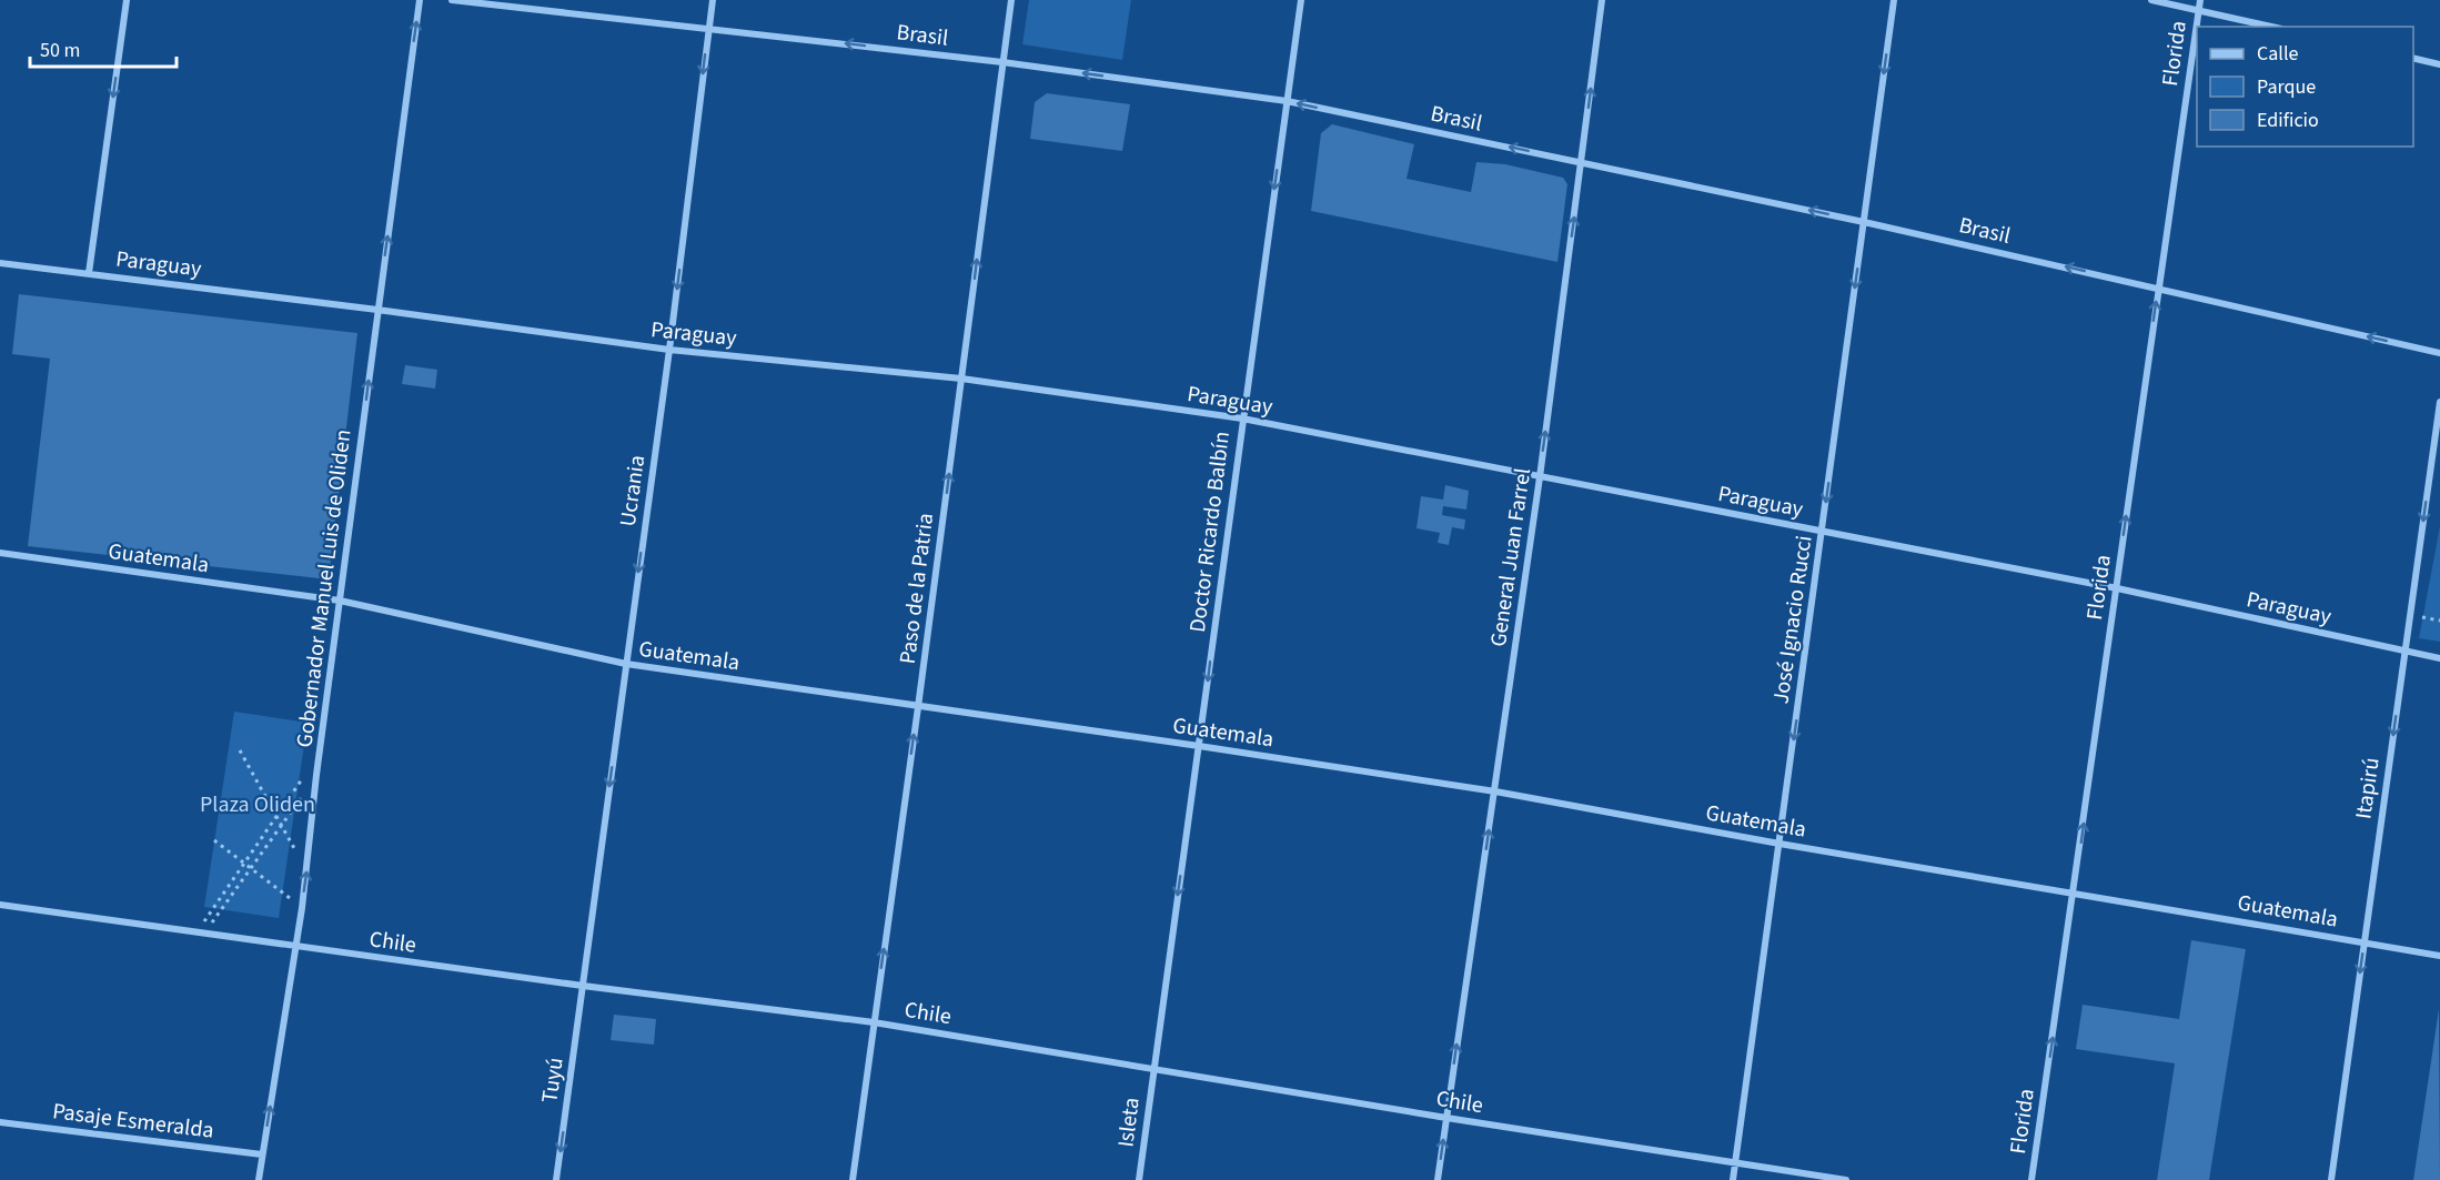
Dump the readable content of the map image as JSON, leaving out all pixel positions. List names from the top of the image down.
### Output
{
  "streets": {
    "street": [
      "Brasil",
      "Florida",
      "Paraguay",
      "Ucrania",
      "Doctor Ricardo Balbín",
      "Guatemala",
      "General Juan Farrel",
      "Gobernador Manuel Luis de Oliden",
      "Paso de la Patria",
      "José Ignacio Rucci",
      "Itapirú",
      "Chile",
      "Tuyú",
      "Pasaje Esmeralda",
      "Isleta"
    ]
  },
  "crossings": [
    ["Brasil", "Florida"],
    ["Brasil", "Ucrania"],
    ["Brasil", "Doctor Ricardo Balbín"],
    ["Brasil", "General Juan Farrel"],
    ["Brasil", "Paso de la Patria"],
    ["Brasil", "José Ignacio Rucci"],
    ["Florida", "Paraguay"],
    ["Florida", "Guatemala"],
    ["Paraguay", "Ucrania"],
    ["Paraguay", "Doctor Ricardo Balbín"],
    ["Paraguay", "General Juan Farrel"],
    ["Paraguay", "Gobernador Manuel Luis de Oliden"],
    ["Paraguay", "Paso de la Patria"],
    ["Paraguay", "José Ignacio Rucci"],
    ["Paraguay", "Itapirú"],
    ["Ucrania", "Guatemala"],
    ["Ucrania", "Chile"],
    ["Ucrania", "Tuyú"],
    ["Doctor Ricardo Balbín", "Guatemala"],
    ["Doctor Ricardo Balbín", "Chile"],
    ["Doctor Ricardo Balbín", "Isleta"],
    ["Guatemala", "General Juan Farrel"],
    ["Guatemala", "Gobernador Manuel Luis de Oliden"],
    ["Guatemala", "Paso de la Patria"],
    ["Guatemala", "José Ignacio Rucci"],
    ["Guatemala", "Itapirú"],
    ["General Juan Farrel", "Chile"],
    ["Gobernador Manuel Luis de Oliden", "Chile"],
    ["Gobernador Manuel Luis de Oliden", "Pasaje Esmeralda"],
    ["Paso de la Patria", "Chile"],
    ["José Ignacio Rucci", "Chile"],
    ["Chile", "Tuyú"],
    ["Chile", "Isleta"]
  ],
  "one_way": [
    "Brasil",
    "Florida",
    "Ucrania",
    "Doctor Ricardo Balbín",
    "General Juan Farrel",
    "Gobernador Manuel Luis de Oliden",
    "Paso de la Patria",
    "José Ignacio Rucci",
    "Itapirú",
    "Tuyú"
  ],
  "parks": ["Plaza Oliden"],
  "legend": ["Calle", "Parque", "Edificio"],
  "scale_bar": "50 m"
}
